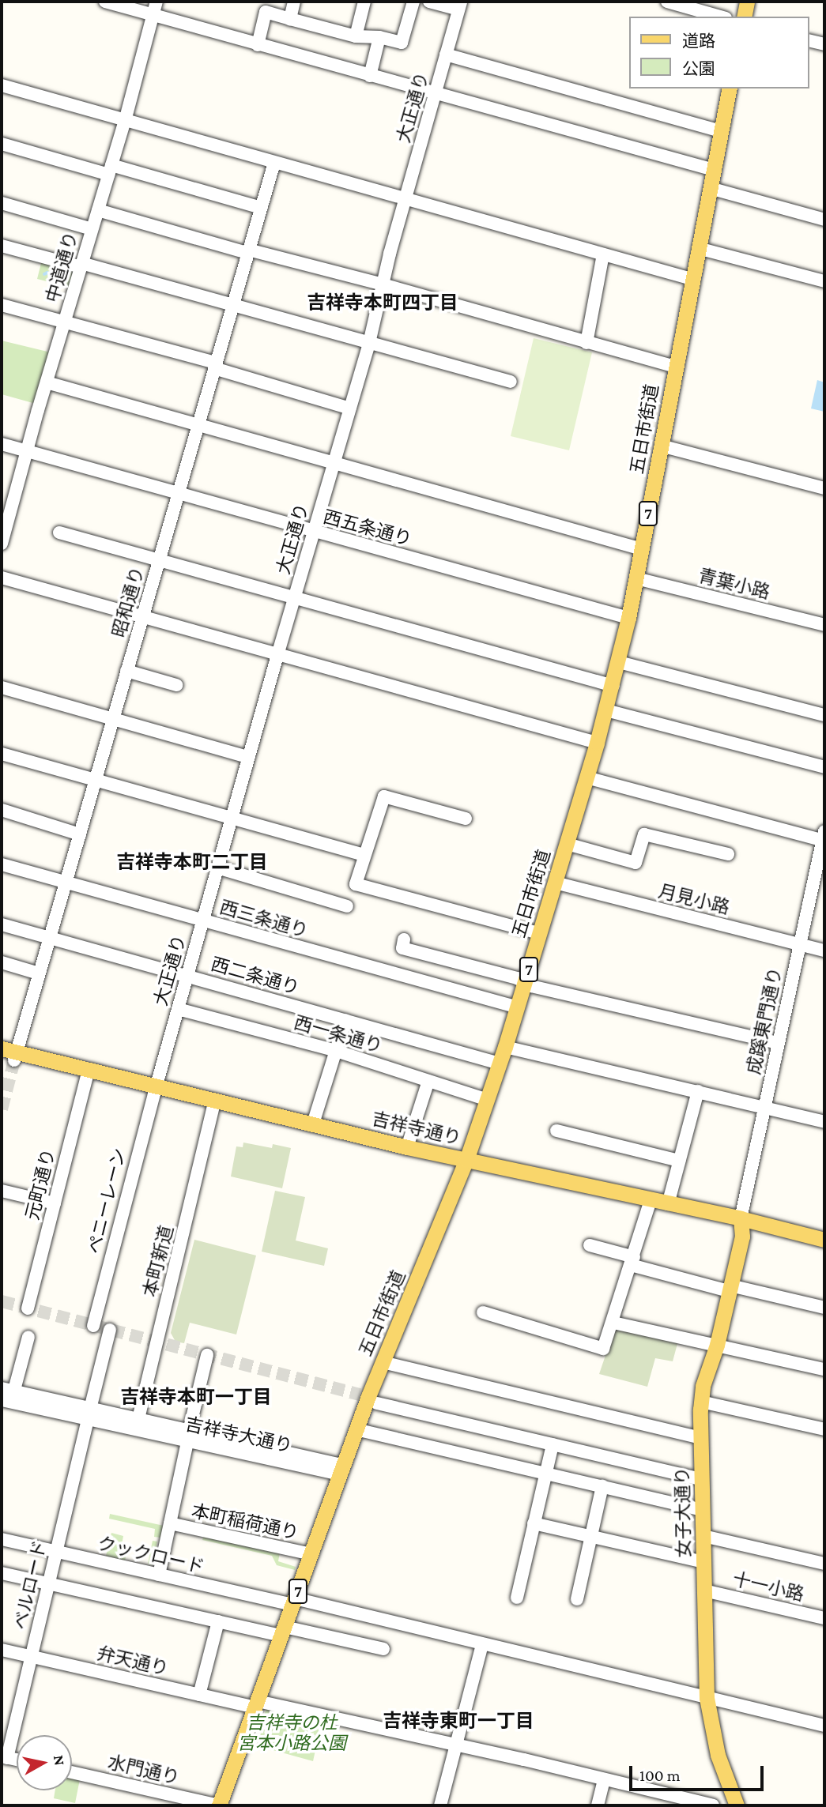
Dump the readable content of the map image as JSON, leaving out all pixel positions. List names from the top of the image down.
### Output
{
  "streets": {
    "main road": [
      "五日市街道",
      "7",
      "吉祥寺通り",
      "女子大通り"
    ],
    "street": [
      "大正通り",
      "中道通り",
      "西五条通り",
      "青葉小路",
      "昭和通り",
      "月見小路",
      "西三条通り",
      "西二条通り",
      "成蹊東門通り",
      "西一条通り",
      "元町通り",
      "ペニーレーン",
      "本町新道",
      "吉祥寺大通り",
      "本町稲荷通り",
      "クックロード",
      "ベルロード",
      "十一小路",
      "弁天通り",
      "水門通り"
    ]
  },
  "crossings": [
    ["大正通り", "西五条通り"],
    ["大正通り", "西三条通り"],
    ["大正通り", "西二条通り"],
    ["大正通り", "西一条通り"],
    ["大正通り", "吉祥寺通り"],
    ["大正通り", "ペニーレーン"],
    ["中道通り", "西五条通り"],
    ["五日市街道", "西五条通り"],
    ["五日市街道", "青葉小路"],
    ["五日市街道", "月見小路"],
    ["五日市街道", "西三条通り"],
    ["五日市街道", "西二条通り"],
    ["五日市街道", "西一条通り"],
    ["五日市街道", "吉祥寺通り"],
    ["五日市街道", "吉祥寺大通り"],
    ["五日市街道", "本町稲荷通り"],
    ["五日市街道", "クックロード"],
    ["五日市街道", "弁天通り"],
    ["五日市街道", "水門通り"],
    ["西五条通り", "昭和通り"],
    ["昭和通り", "西三条通り"],
    ["昭和通り", "西二条通り"],
    ["昭和通り", "吉祥寺通り"],
    ["月見小路", "成蹊東門通り"],
    ["成蹊東門通り", "吉祥寺通り"],
    ["成蹊東門通り", "女子大通り"],
    ["吉祥寺通り", "元町通り"],
    ["吉祥寺通り", "ペニーレーン"],
    ["吉祥寺通り", "本町新道"],
    ["吉祥寺通り", "女子大通り"],
    ["本町新道", "吉祥寺大通り"],
    ["吉祥寺大通り", "ベルロード"],
    ["女子大通り", "クックロード"],
    ["女子大通り", "十一小路"],
    ["クックロード", "ベルロード"],
    ["ベルロード", "弁天通り"]
  ],
  "districts": [
    "吉祥寺本町四丁目",
    "吉祥寺本町二丁目",
    "吉祥寺本町一丁目",
    "吉祥寺東町一丁目"
  ],
  "parks": ["吉祥寺の杜 宮本小路公園"],
  "legend": ["道路", "公園"],
  "scale_bar": "100 m",
  "north": "right"
}
